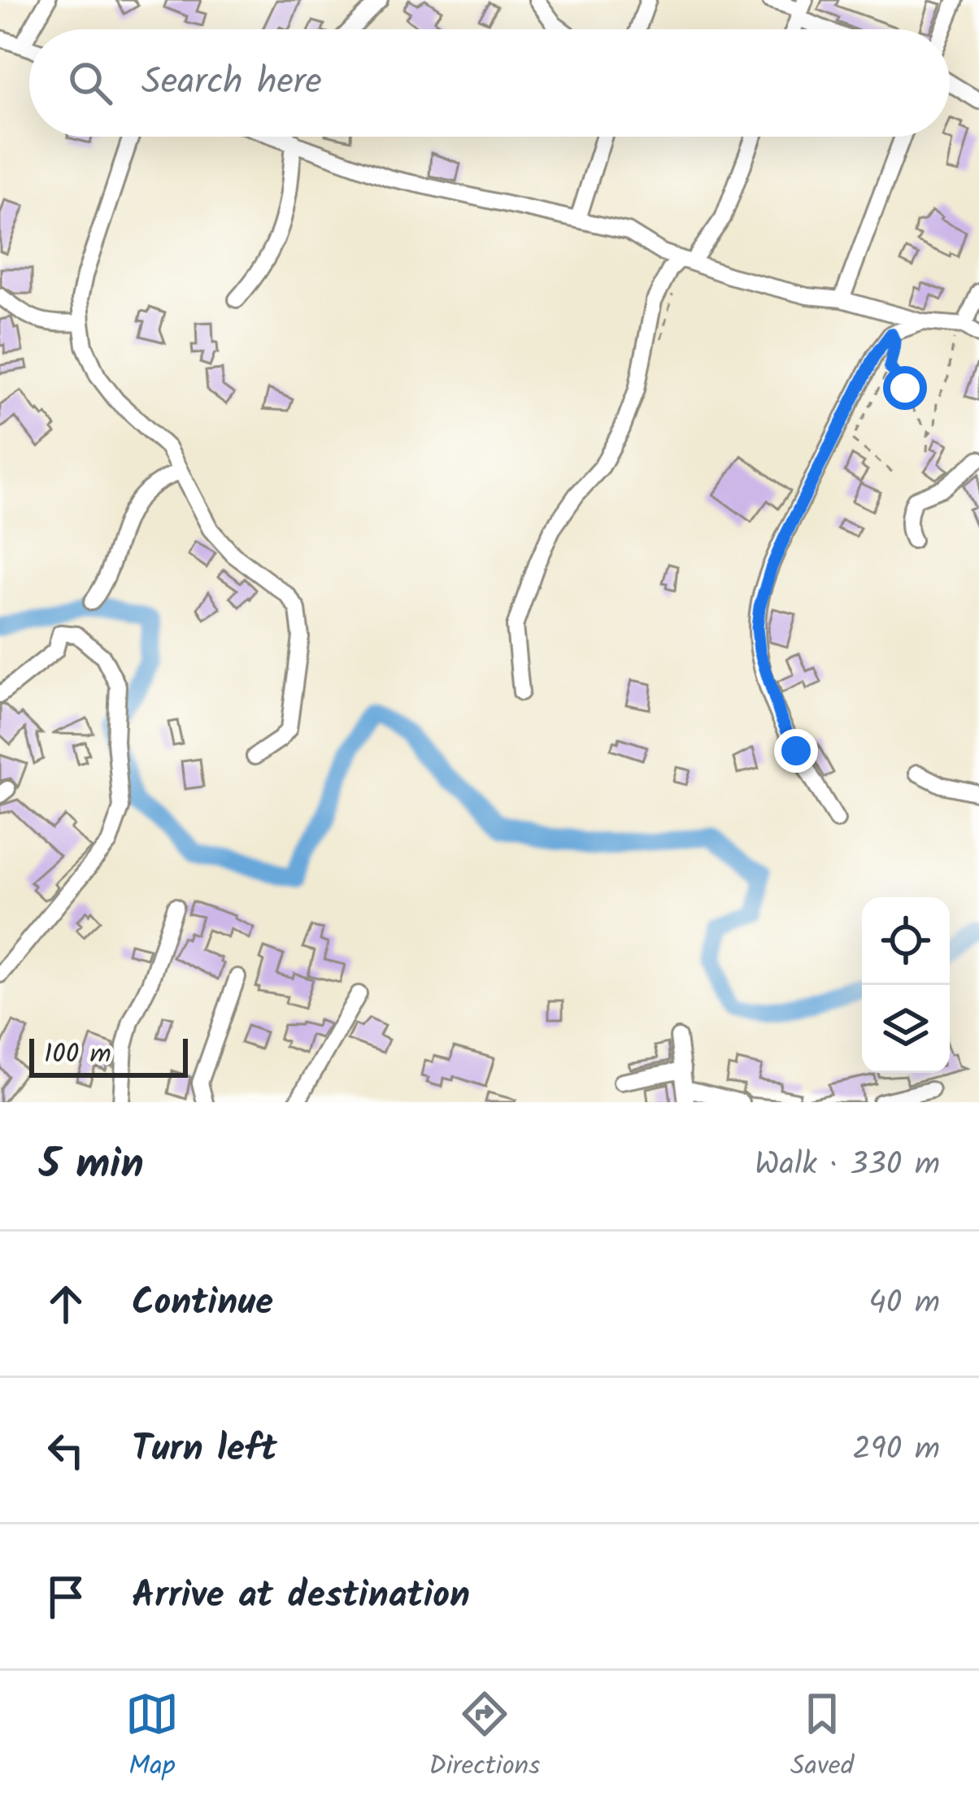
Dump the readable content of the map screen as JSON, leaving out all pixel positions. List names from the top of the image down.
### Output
{
  "scale_bar": "100 m",
  "page": {
    "search": "Search here",
    "scale": "100 m",
    "heading": ["5 min", "Walk · 330 m"],
    "list": [
      ["Continue", "40 m"],
      ["Turn left", "290 m"],
      "Arrive at destination"
    ],
    "nav": ["Map", "Directions", "Saved"]
  }
}
